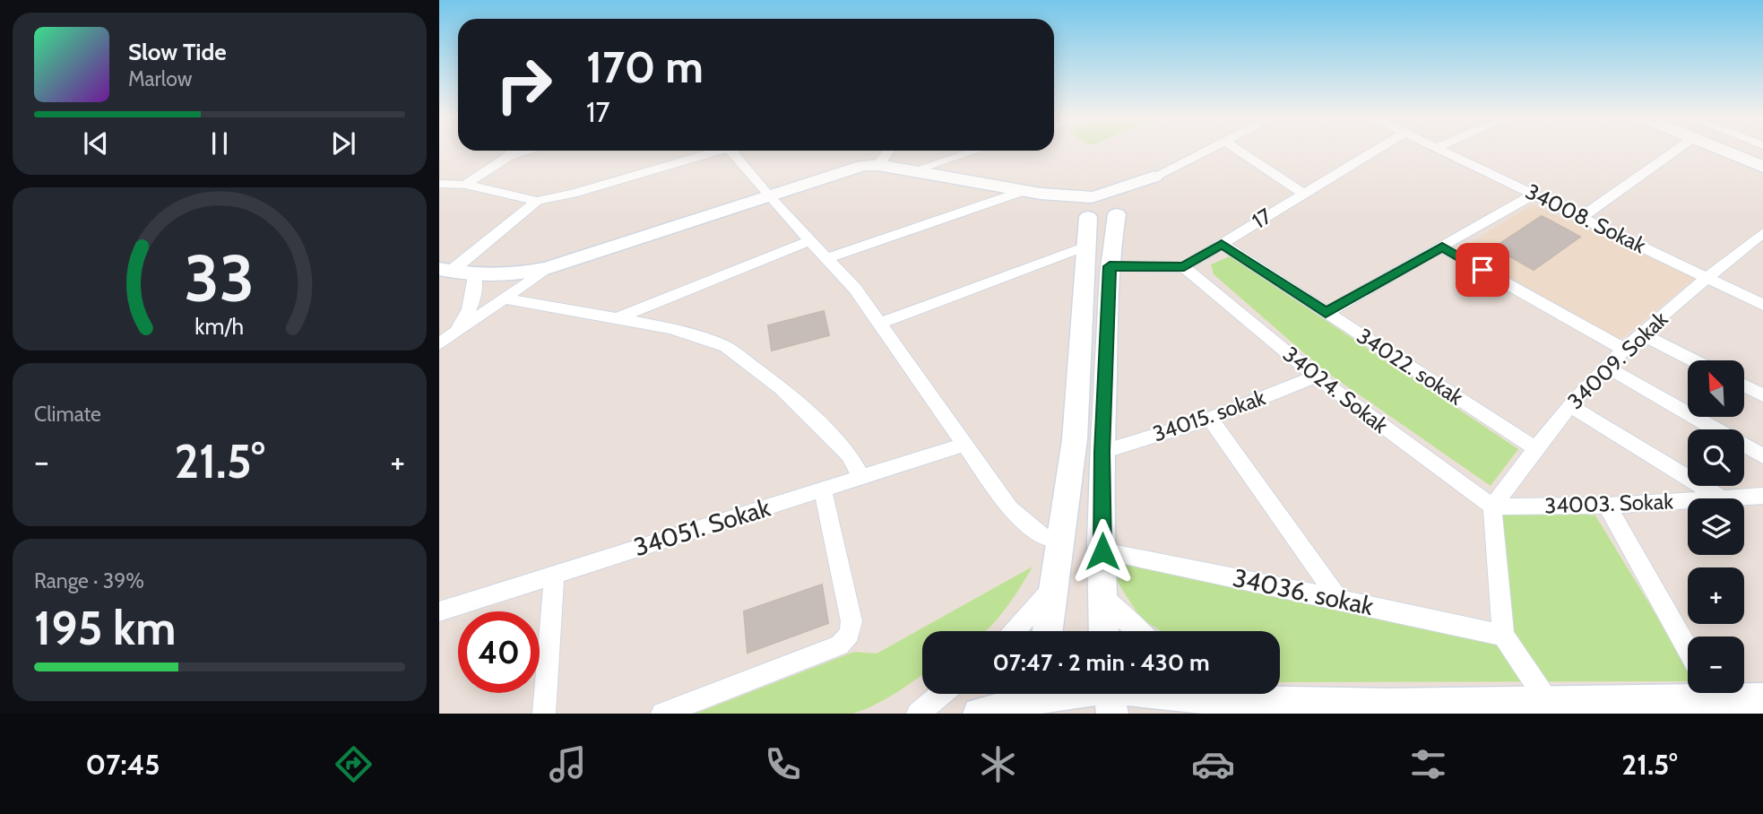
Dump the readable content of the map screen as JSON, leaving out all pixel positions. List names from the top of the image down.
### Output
{
  "streets": {
    "street": [
      "17",
      "34008. Sokak",
      "34009. Sokak",
      "34022. sokak",
      "34024. Sokak",
      "34015. sokak",
      "34003. Sokak",
      "34051. Sokak",
      "34036. sokak"
    ]
  },
  "crossings": [
    ["17", "34022. sokak"],
    ["17", "34024. Sokak"],
    ["34008. Sokak", "34009. Sokak"],
    ["34009. Sokak", "34022. sokak"],
    ["34009. Sokak", "34024. Sokak"],
    ["34009. Sokak", "34003. Sokak"],
    ["34024. Sokak", "34015. sokak"],
    ["34024. Sokak", "34003. Sokak"]
  ],
  "north": "top left",
  "page": {
    "turn": ["170 m", "17"],
    "song": ["Slow Tide", "Marlow"],
    "map_buttons": ["+", "−"],
    "tile": [
      "Climate",
      ["Range · 39%", "195 km"]
    ],
    "heat": ["−", "21.5°", "+"],
    "limit": "40",
    "trip": "07:47 · 2 min · 430 m",
    "tabs": ["07:45", "21.5°"],
    "gauge": ["33", "km/h"]
  }
}
